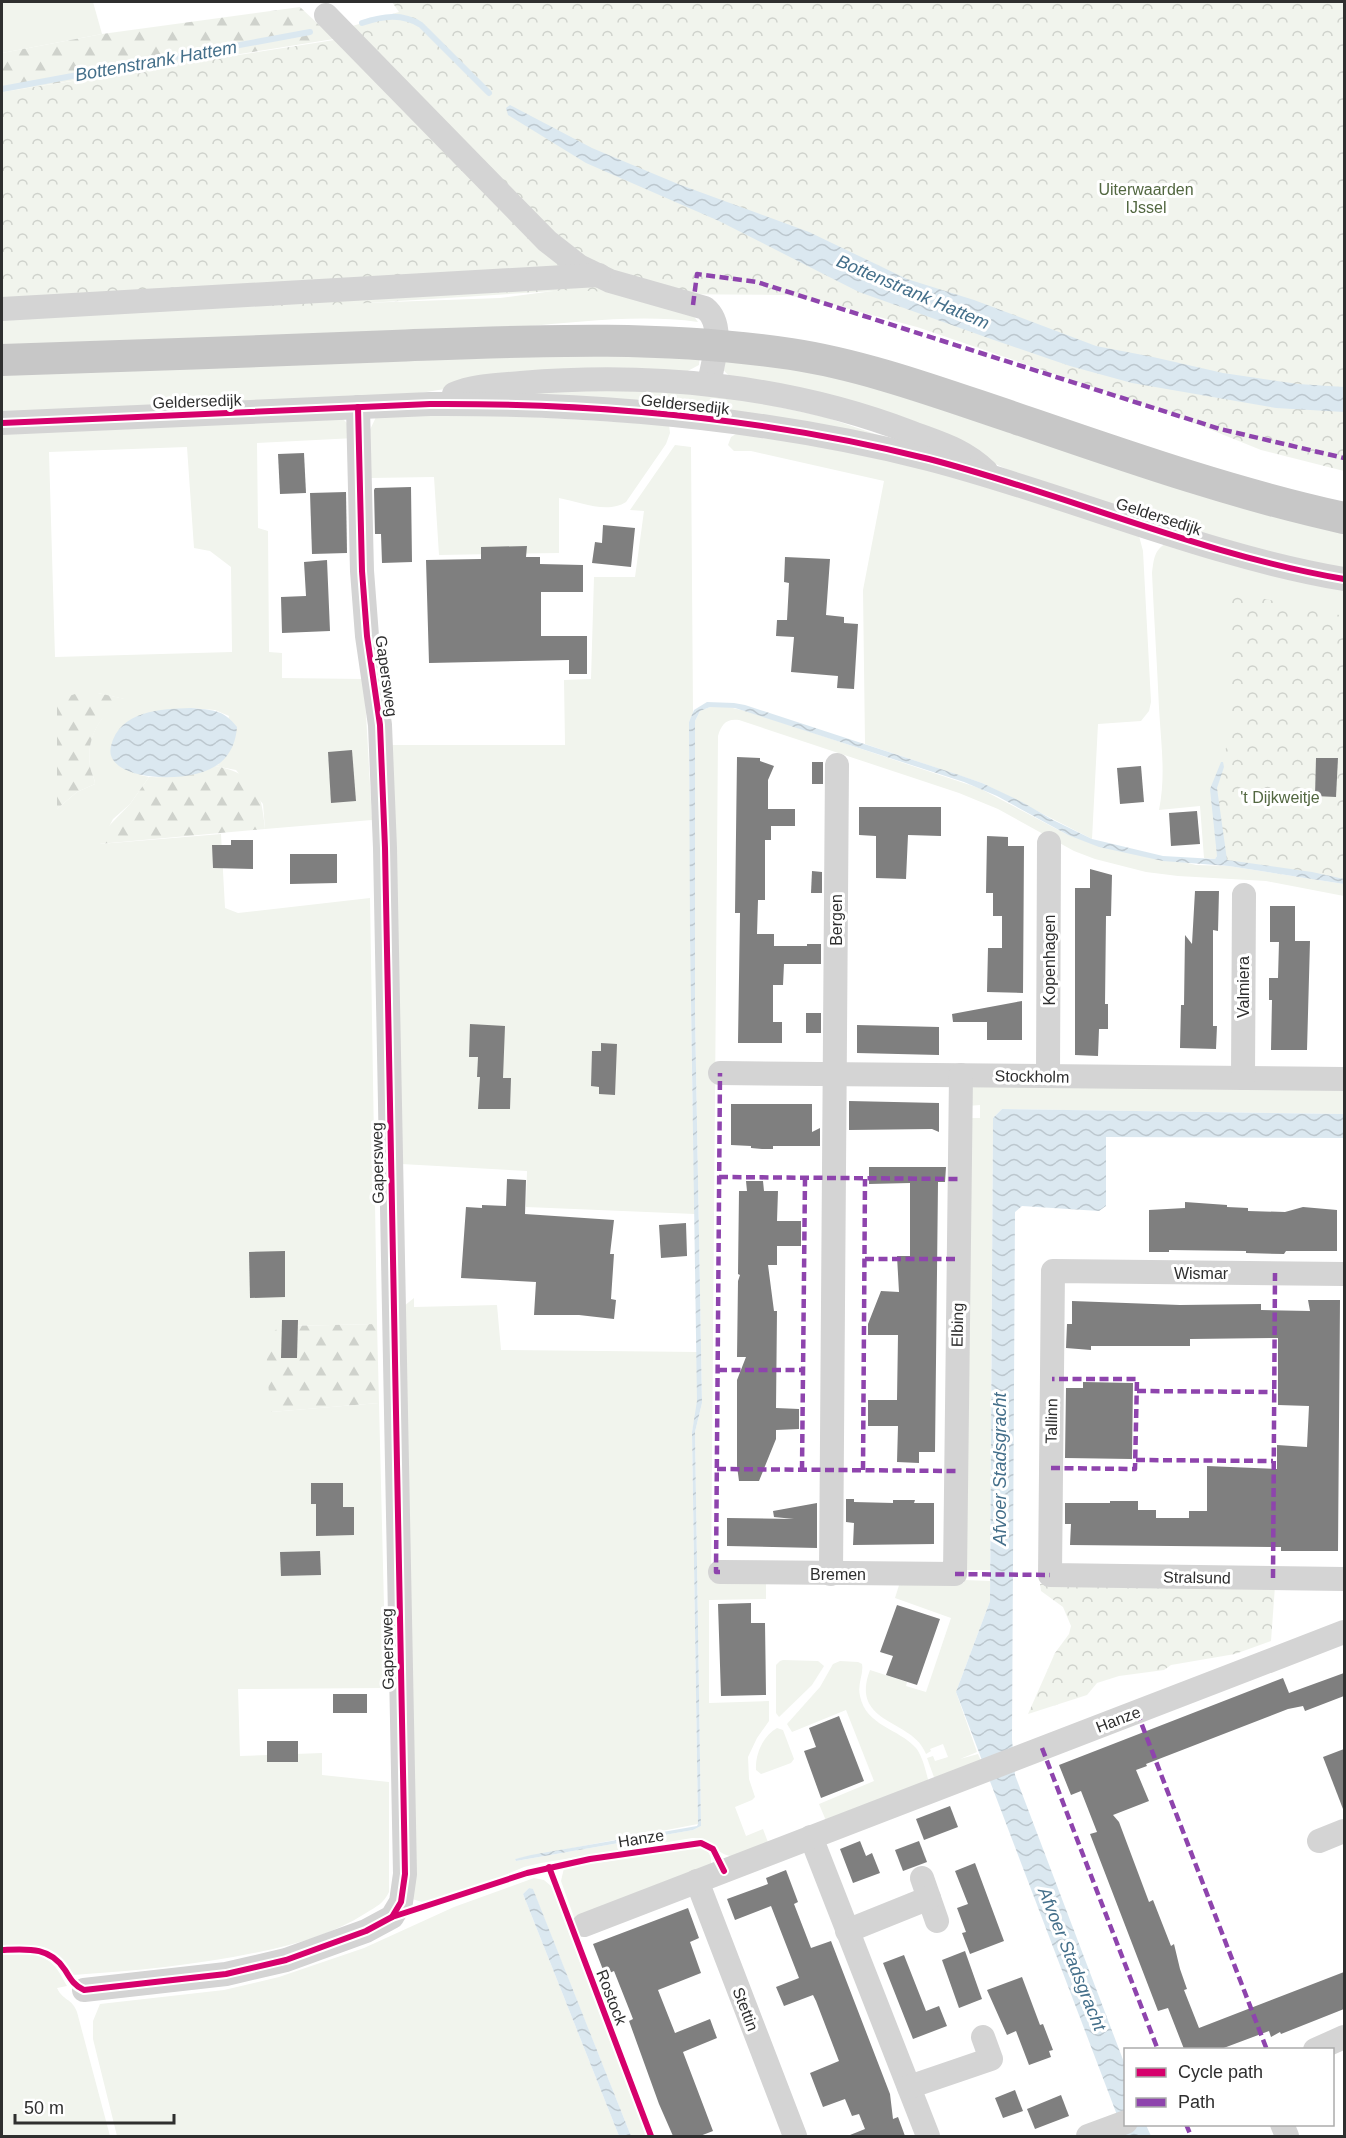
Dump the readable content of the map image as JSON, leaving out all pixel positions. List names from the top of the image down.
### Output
{
  "streets": {
    "street": [
      "Geldersedijk",
      "Gapersweg",
      "Bergen",
      "Kopenhagen",
      "Valmiera",
      "Stockholm",
      "Wismar",
      "Elbing",
      "Tallinn",
      "Bremen",
      "Stralsund",
      "Hanze",
      "Stettin"
    ],
    "cycle path": ["Rostock"]
  },
  "crossings": [
    ["Geldersedijk", "Gapersweg"],
    ["Bergen", "Stockholm"],
    ["Bergen", "Bremen"],
    ["Kopenhagen", "Stockholm"],
    ["Valmiera", "Stockholm"],
    ["Stockholm", "Elbing"],
    ["Wismar", "Tallinn"],
    ["Elbing", "Bremen"],
    ["Tallinn", "Stralsund"],
    ["Hanze", "Stettin"]
  ],
  "water": ["Bottenstrank Hattem", "Afvoer Stadsgracht"],
  "parks": ["Uiterwaarden IJssel", "'t Dijkweitje"],
  "legend": ["Cycle path", "Path"],
  "scale_bar": "50 m"
}
